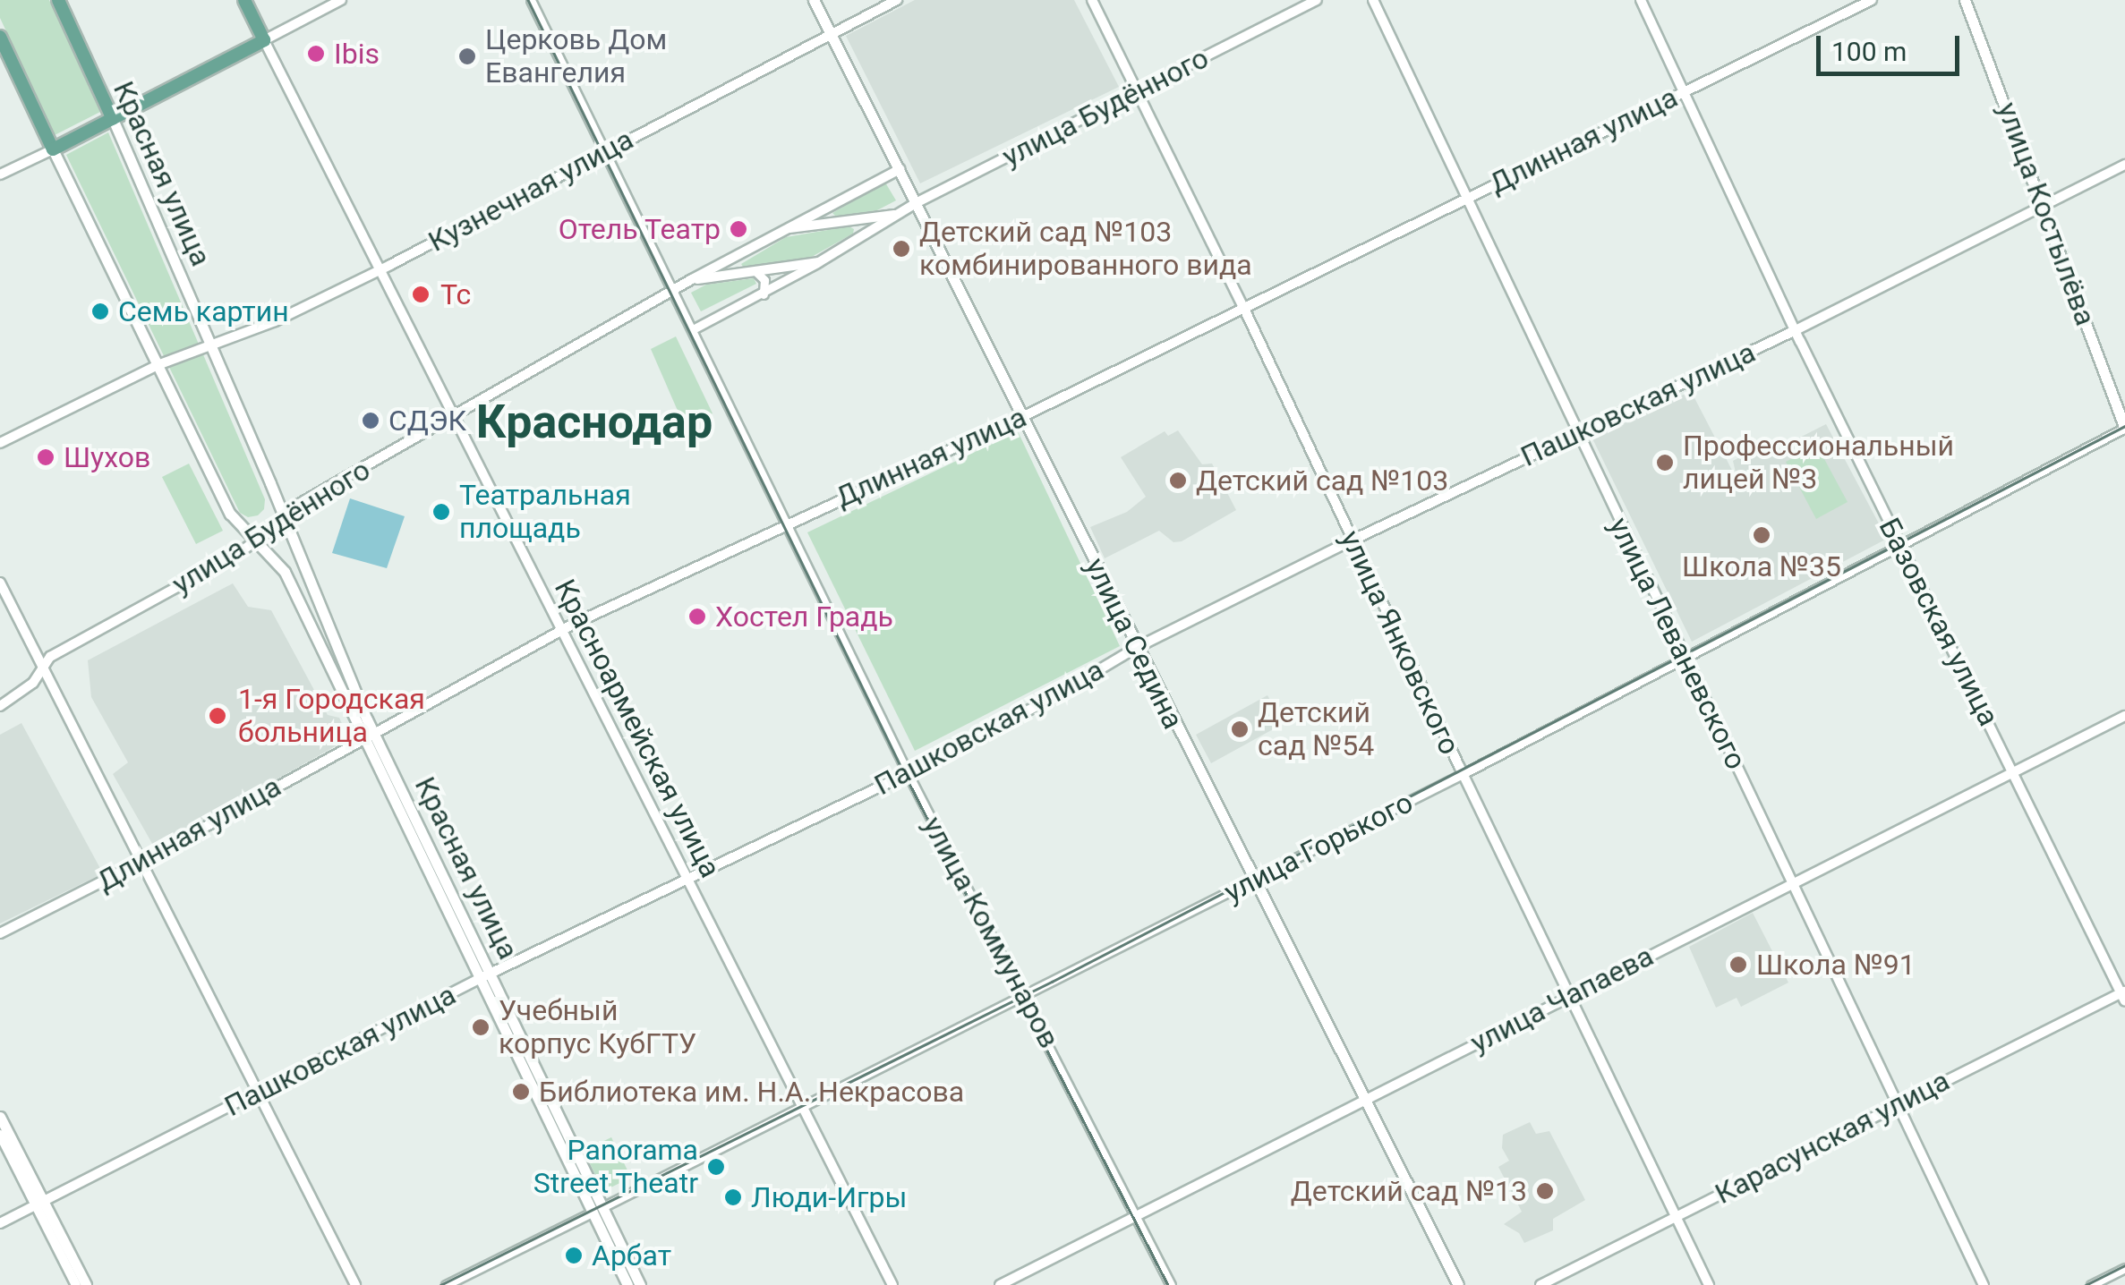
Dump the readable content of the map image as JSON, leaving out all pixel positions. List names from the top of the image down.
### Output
{
  "streets": {
    "main road": [
      "Красная улица",
      "улица Костылёва",
      "улица Седина",
      "Красноармейская улица"
    ],
    "street": [
      "улица Будённого",
      "Длинная улица",
      "Кузнечная улица",
      "Пашковская улица",
      "Базовская улица",
      "улица Янковского",
      "улица Леваневского",
      "улица Горького",
      "улица Коммунаров",
      "улица Чапаева",
      "Карасунская улица"
    ]
  },
  "crossings": [
    ["улица Будённого", "Красная улица"],
    ["улица Будённого", "улица Янковского"],
    ["улица Будённого", "улица Седина"],
    ["улица Будённого", "Красноармейская улица"],
    ["улица Будённого", "улица Коммунаров"],
    ["Длинная улица", "Красная улица"],
    ["Длинная улица", "Базовская улица"],
    ["Длинная улица", "улица Янковского"],
    ["Длинная улица", "улица Седина"],
    ["Длинная улица", "улица Леваневского"],
    ["Длинная улица", "Красноармейская улица"],
    ["Длинная улица", "улица Коммунаров"],
    ["Красная улица", "Кузнечная улица"],
    ["Красная улица", "Пашковская улица"],
    ["Красная улица", "улица Горького"],
    ["Кузнечная улица", "улица Седина"],
    ["Кузнечная улица", "Красноармейская улица"],
    ["Кузнечная улица", "улица Коммунаров"],
    ["улица Костылёва", "Пашковская улица"],
    ["улица Костылёва", "улица Горького"],
    ["Пашковская улица", "Базовская улица"],
    ["Пашковская улица", "улица Янковского"],
    ["Пашковская улица", "улица Седина"],
    ["Пашковская улица", "улица Леваневского"],
    ["Пашковская улица", "Красноармейская улица"],
    ["Пашковская улица", "улица Коммунаров"],
    ["Базовская улица", "улица Горького"],
    ["Базовская улица", "улица Чапаева"],
    ["Базовская улица", "Карасунская улица"],
    ["улица Янковского", "улица Горького"],
    ["улица Янковского", "улица Чапаева"],
    ["улица Янковского", "Карасунская улица"],
    ["улица Седина", "улица Горького"],
    ["улица Седина", "улица Чапаева"],
    ["улица Леваневского", "улица Горького"],
    ["улица Леваневского", "улица Чапаева"],
    ["улица Леваневского", "Карасунская улица"],
    ["Красноармейская улица", "улица Горького"],
    ["улица Горького", "улица Коммунаров"],
    ["улица Коммунаров", "улица Чапаева"]
  ],
  "districts": ["Краснодар"],
  "places": [
    "Ibis",
    "Церковь Дом Евангелия",
    "Отель Театр",
    "Детский сад №103 комбинированного вида",
    "Тс",
    "Семь картин",
    "СДЭК",
    "Шухов",
    "Профессиональный лицей №3",
    "Детский сад №103",
    "Театральная площадь",
    "Школа №35",
    "Хостел Градь",
    "1-я Городская больница",
    "Детский сад №54",
    "Школа №91",
    "Учебный корпус КубГТУ",
    "Библиотека им. Н.А. Некрасова",
    "Panorama Street Theatr",
    "Детский сад №13",
    "Люди-Игры",
    "Арбат"
  ],
  "scale_bar": "100 m"
}
